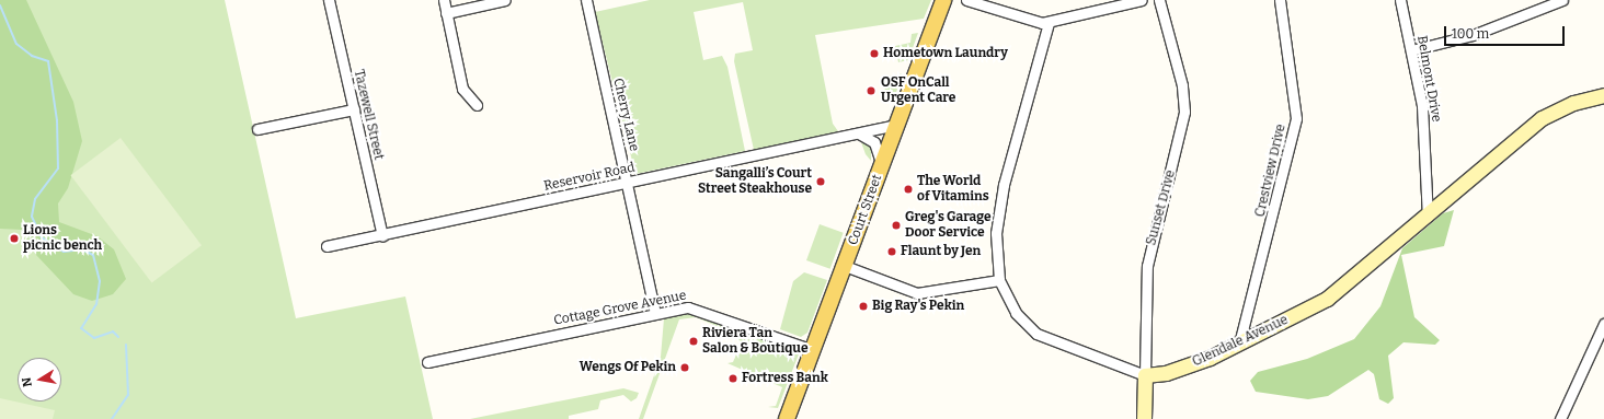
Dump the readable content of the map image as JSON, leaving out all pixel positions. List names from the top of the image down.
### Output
{
  "streets": {
    "main road": ["Court Street"],
    "street": [
      "Belmont Drive",
      "Tazewell Street",
      "Cherry Lane",
      "Crestview Drive",
      "Reservoir Road",
      "Sunset Drive",
      "Cottage Grove Avenue",
      "Glendale Avenue"
    ]
  },
  "crossings": [
    ["Belmont Drive", "Glendale Avenue"],
    ["Tazewell Street", "Reservoir Road"],
    ["Cherry Lane", "Reservoir Road"],
    ["Cherry Lane", "Cottage Grove Avenue"],
    ["Crestview Drive", "Glendale Avenue"],
    ["Reservoir Road", "Court Street"],
    ["Sunset Drive", "Glendale Avenue"],
    ["Court Street", "Cottage Grove Avenue"]
  ],
  "places": [
    "Hometown Laundry",
    "OSF OnCall Urgent Care",
    "Sangalli’s Court Street Steakhouse",
    "The World of Vitamins",
    "Greg's Garage Door Service",
    "Lions picnic bench",
    "Flaunt by Jen",
    "Big Ray's Pekin",
    "Riviera Tan Salon & Boutique",
    "Wengs Of Pekin",
    "Fortress Bank"
  ],
  "scale_bar": "100 m",
  "north": "left"
}
